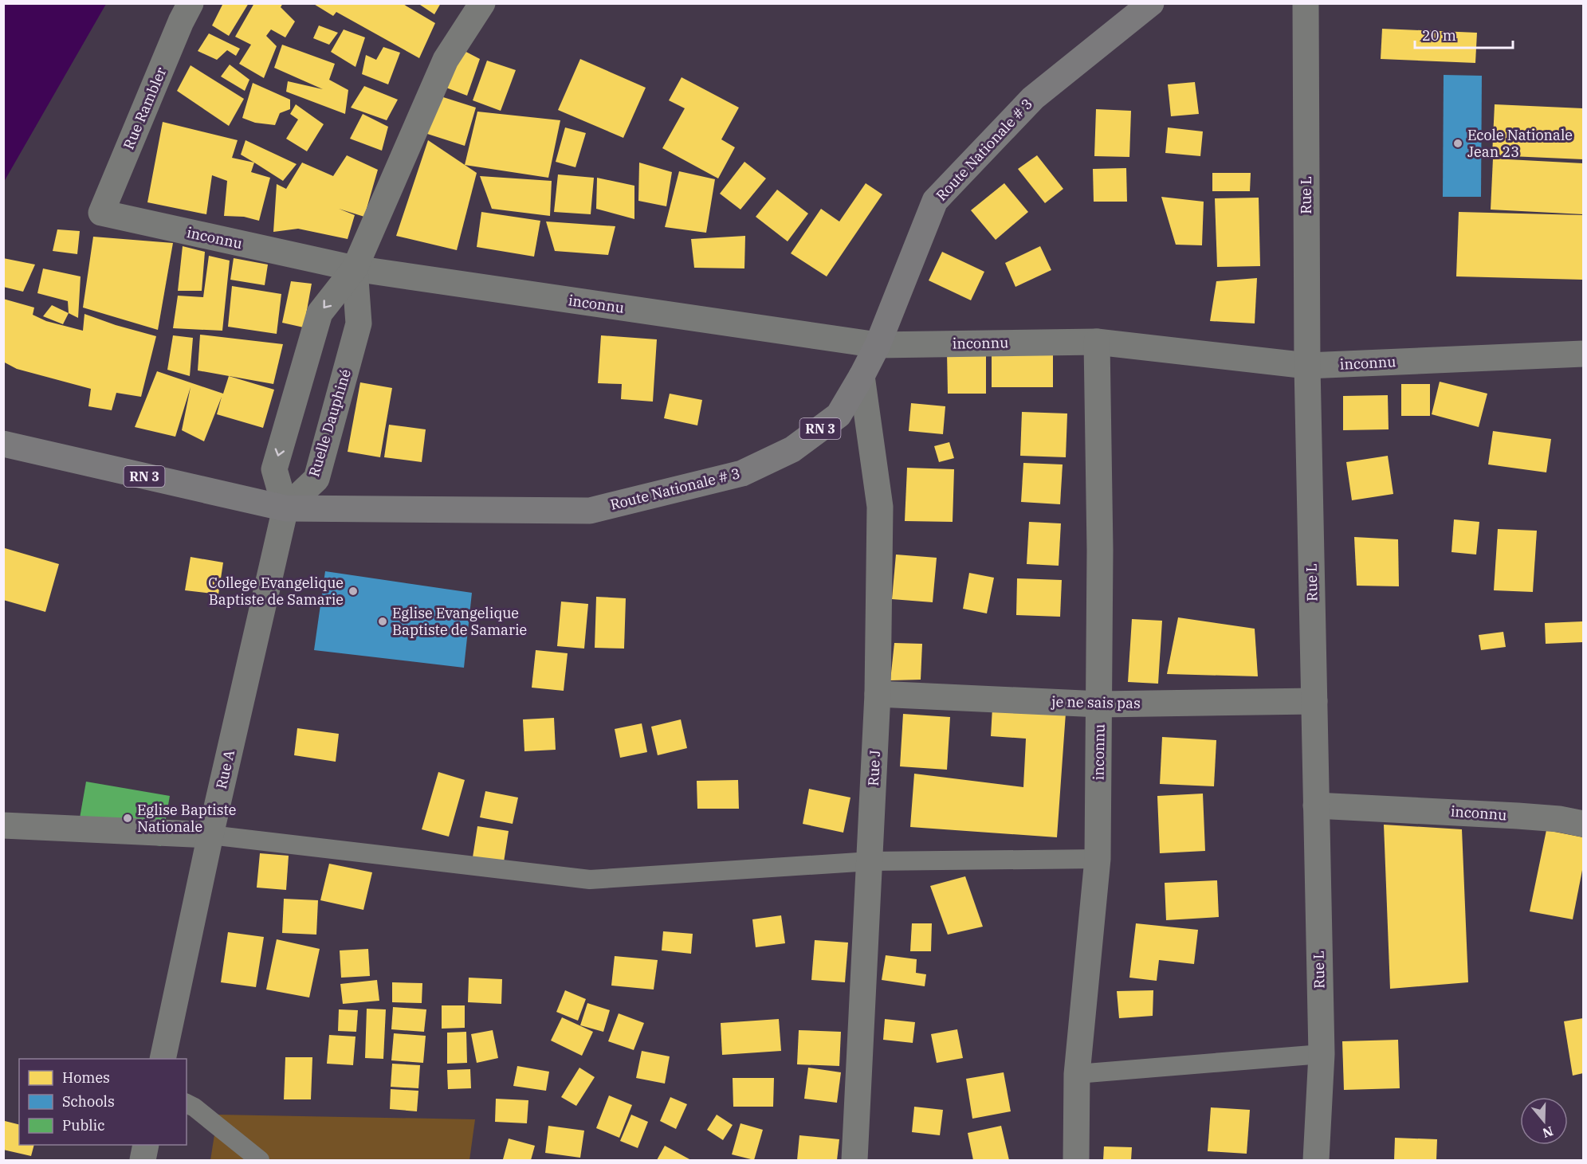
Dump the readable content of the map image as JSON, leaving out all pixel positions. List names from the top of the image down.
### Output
{
  "streets": {
    "main road": ["Route Nationale # 3", "RN 3"],
    "street": [
      "Rue Rambler",
      "Rue L",
      "inconnu",
      "Ruelle Dauphiné",
      "je ne sais pas",
      "Rue J",
      "Rue A"
    ]
  },
  "crossings": [
    ["Rue Rambler", "inconnu"],
    ["Route Nationale # 3", "inconnu"],
    ["Route Nationale # 3", "Ruelle Dauphiné"],
    ["Route Nationale # 3", "Rue J"],
    ["Route Nationale # 3", "Rue A"],
    ["Rue L", "inconnu"],
    ["Rue L", "je ne sais pas"],
    ["inconnu", "Ruelle Dauphiné"],
    ["inconnu", "je ne sais pas"],
    ["Ruelle Dauphiné", "Rue A"],
    ["je ne sais pas", "Rue J"]
  ],
  "places": [
    "Ecole Nationale Jean 23",
    "College Evangelique Baptiste de Samarie",
    "Eglise Evangelique Baptiste de Samarie",
    "Eglise Baptiste Nationale"
  ],
  "legend": ["Homes", "Schools", "Public"],
  "scale_bar": "20 m",
  "north": "bottom"
}
